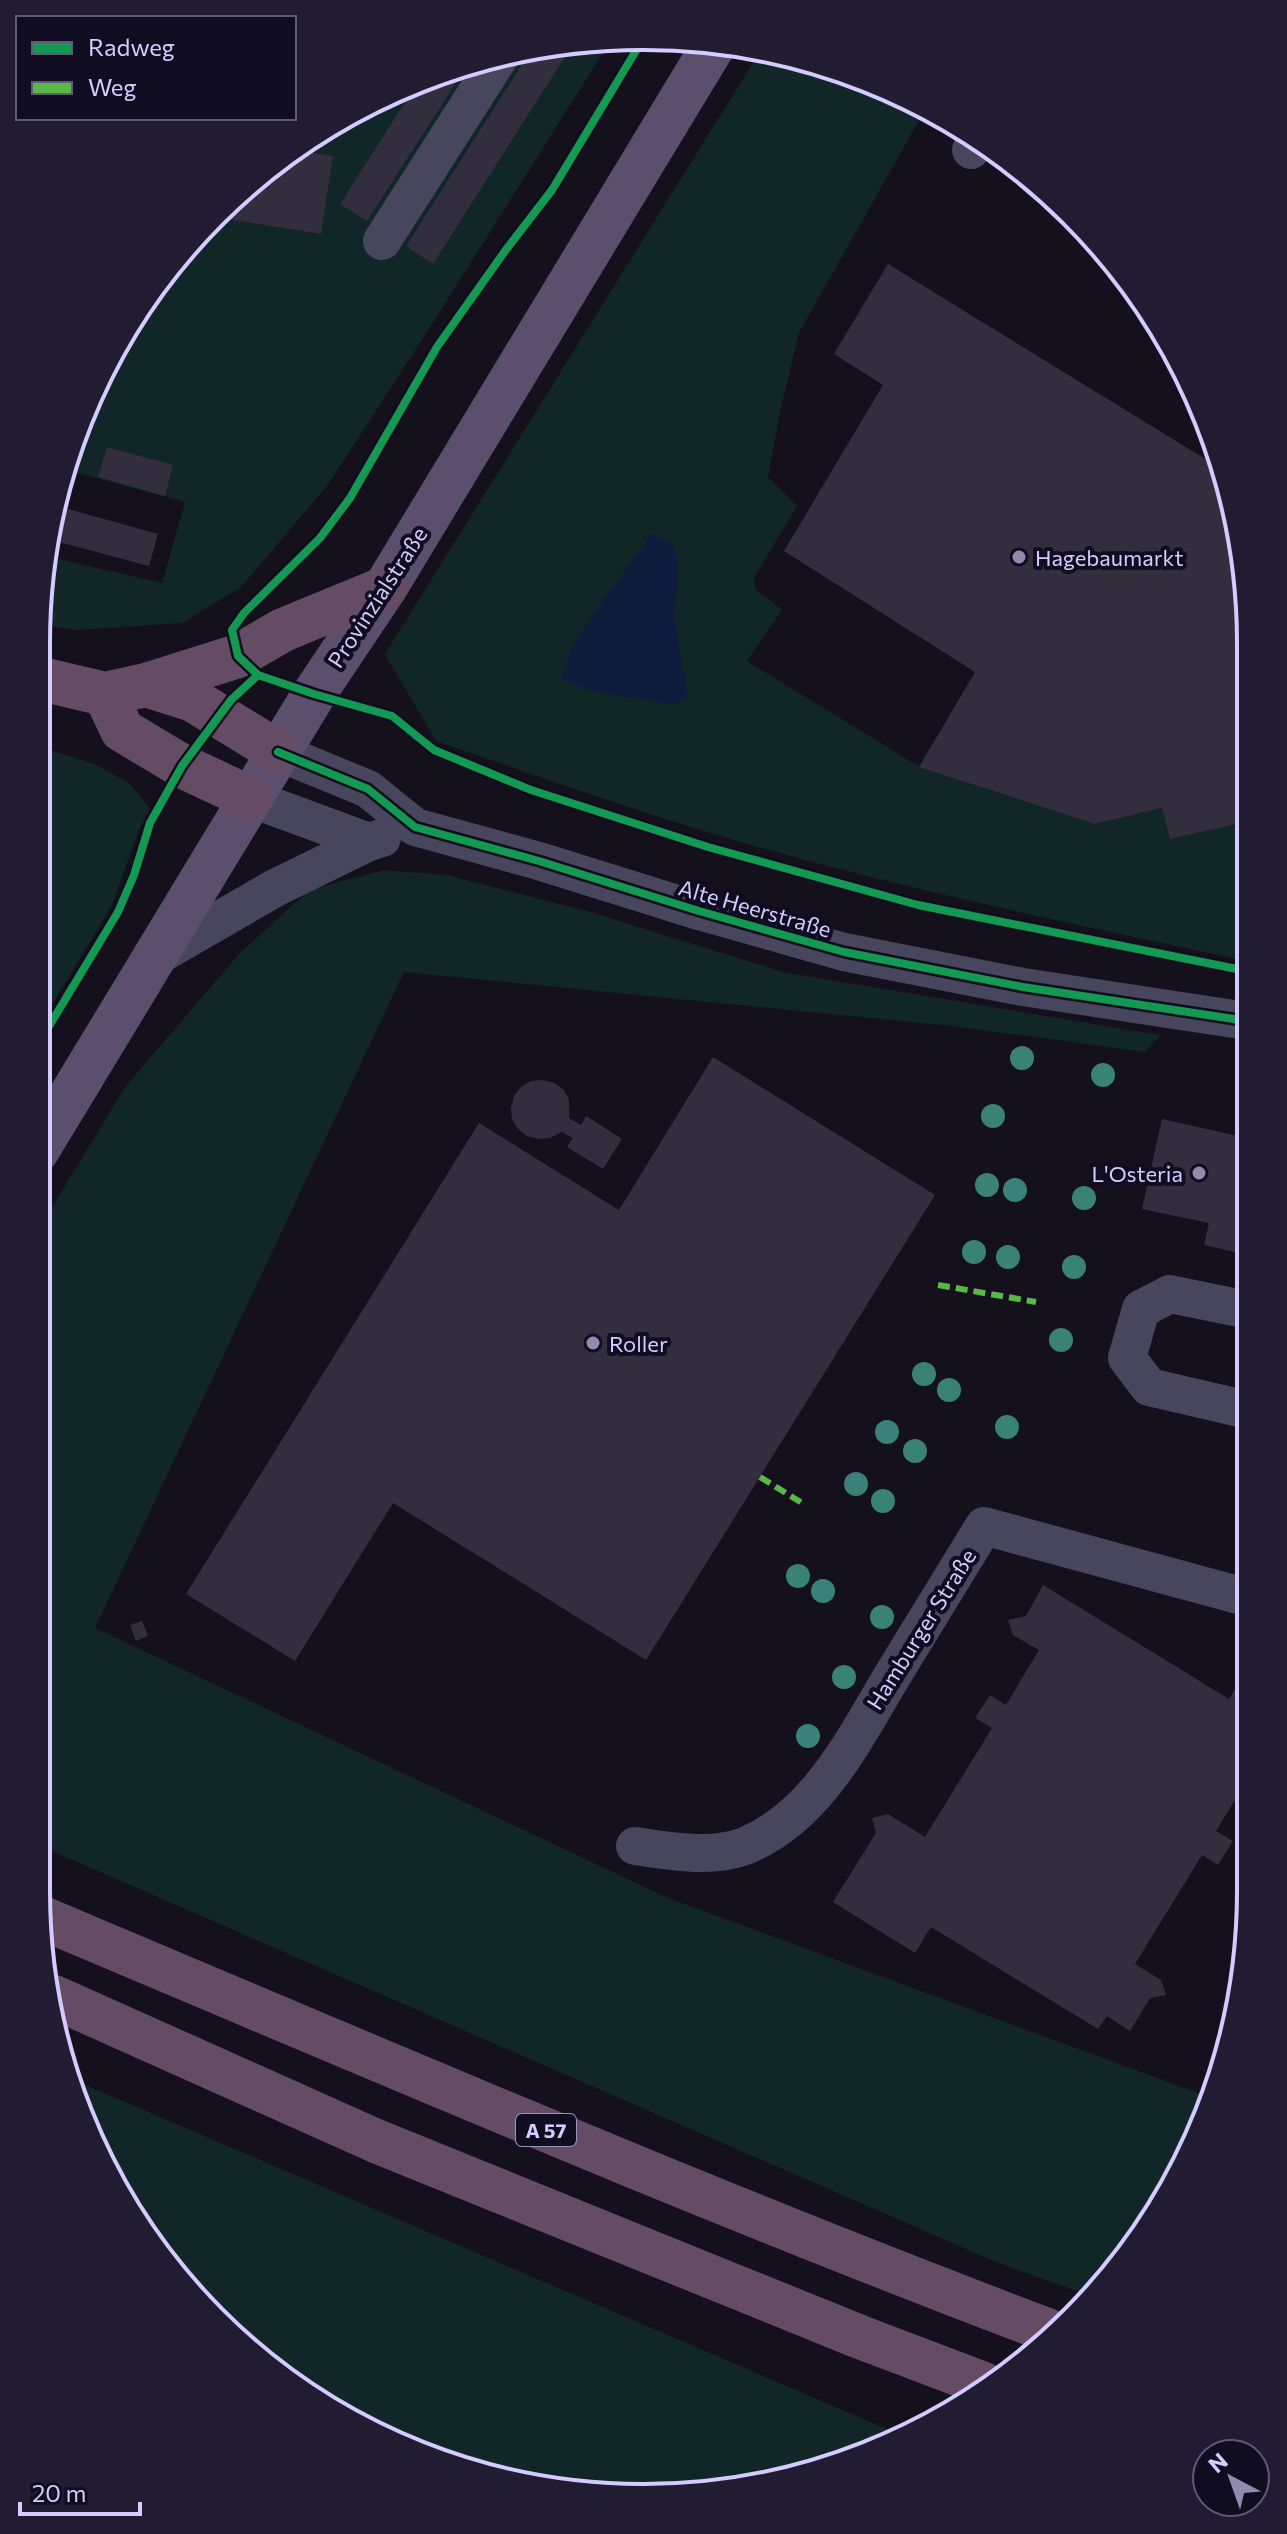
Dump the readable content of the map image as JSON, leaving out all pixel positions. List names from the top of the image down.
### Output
{
  "streets": {
    "highway": ["A 57"],
    "main road": ["Provinzialstraße"],
    "street": ["Alte Heerstraße", "Hamburger Straße"]
  },
  "crossings": [
    ["Provinzialstraße", "Alte Heerstraße"]
  ],
  "places": ["Hagebaumarkt", "L'Osteria", "Roller"],
  "legend": ["Radweg", "Weg"],
  "scale_bar": "20 m",
  "north": "top left"
}
